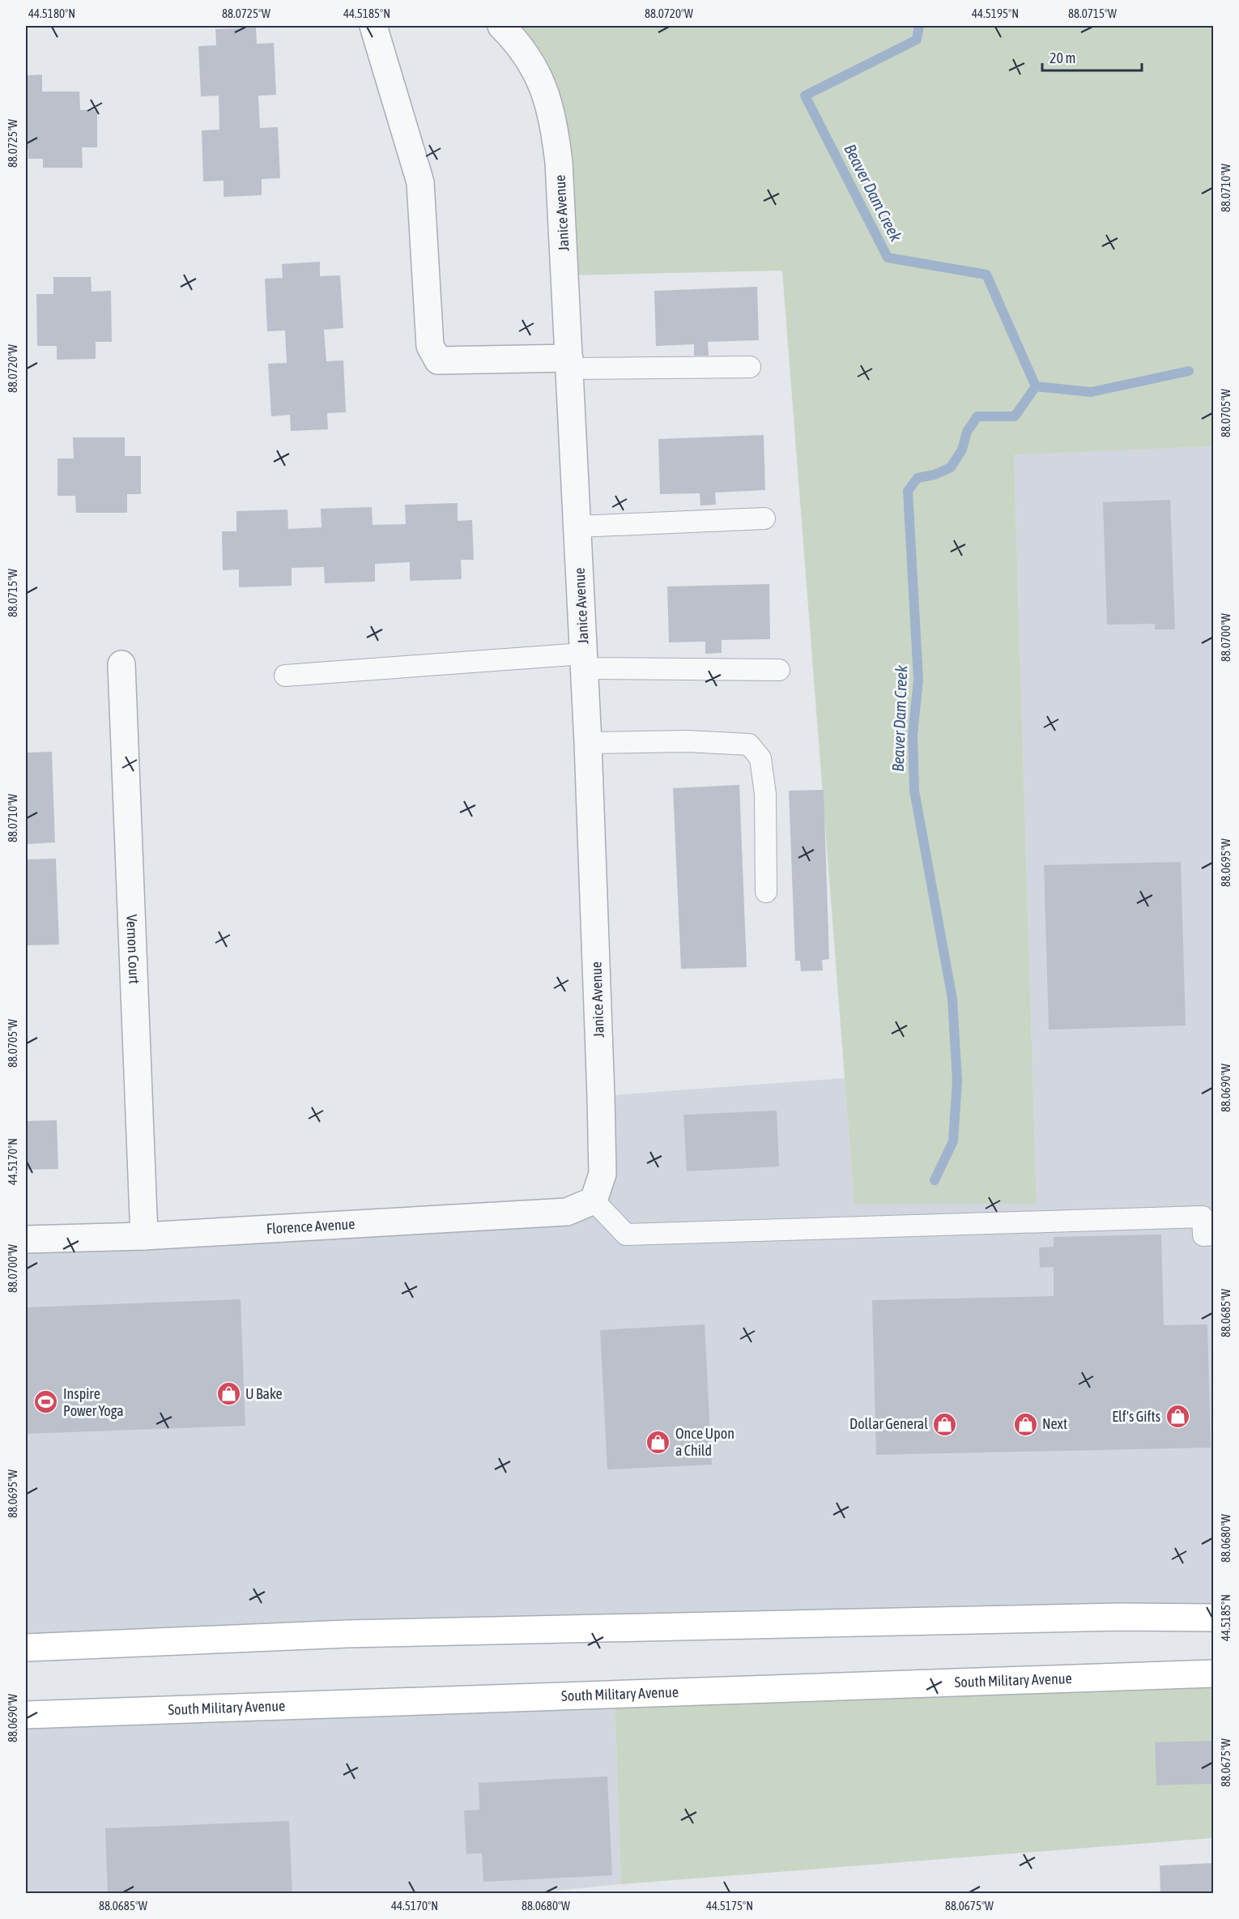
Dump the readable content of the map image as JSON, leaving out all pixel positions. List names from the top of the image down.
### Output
{
  "streets": {
    "main road": ["South Military Avenue"],
    "street": ["Janice Avenue", "Vernon Court", "Florence Avenue"]
  },
  "crossings": [
    ["Janice Avenue", "Florence Avenue"],
    ["Vernon Court", "Florence Avenue"]
  ],
  "water": ["Beaver Dam Creek"],
  "places": {
    "shop": [
      "U Bake",
      "Elf's Gifts",
      "Dollar General",
      "Next",
      "Once Upon a Child"
    ],
    "sports": ["Inspire Power Yoga"]
  },
  "scale_bar": "20 m",
  "coordinates": [
    "44.5180°N",
    "88.0725°W",
    "44.5185°N",
    "88.0720°W",
    "44.5195°N",
    "88.0715°W",
    "88.0710°W",
    "88.0705°W",
    "88.0700°W",
    "88.0695°W",
    "88.0690°W",
    "44.5170°N",
    "88.0685°W",
    "88.0680°W",
    "88.0675°W",
    "44.5175°N"
  ]
}
